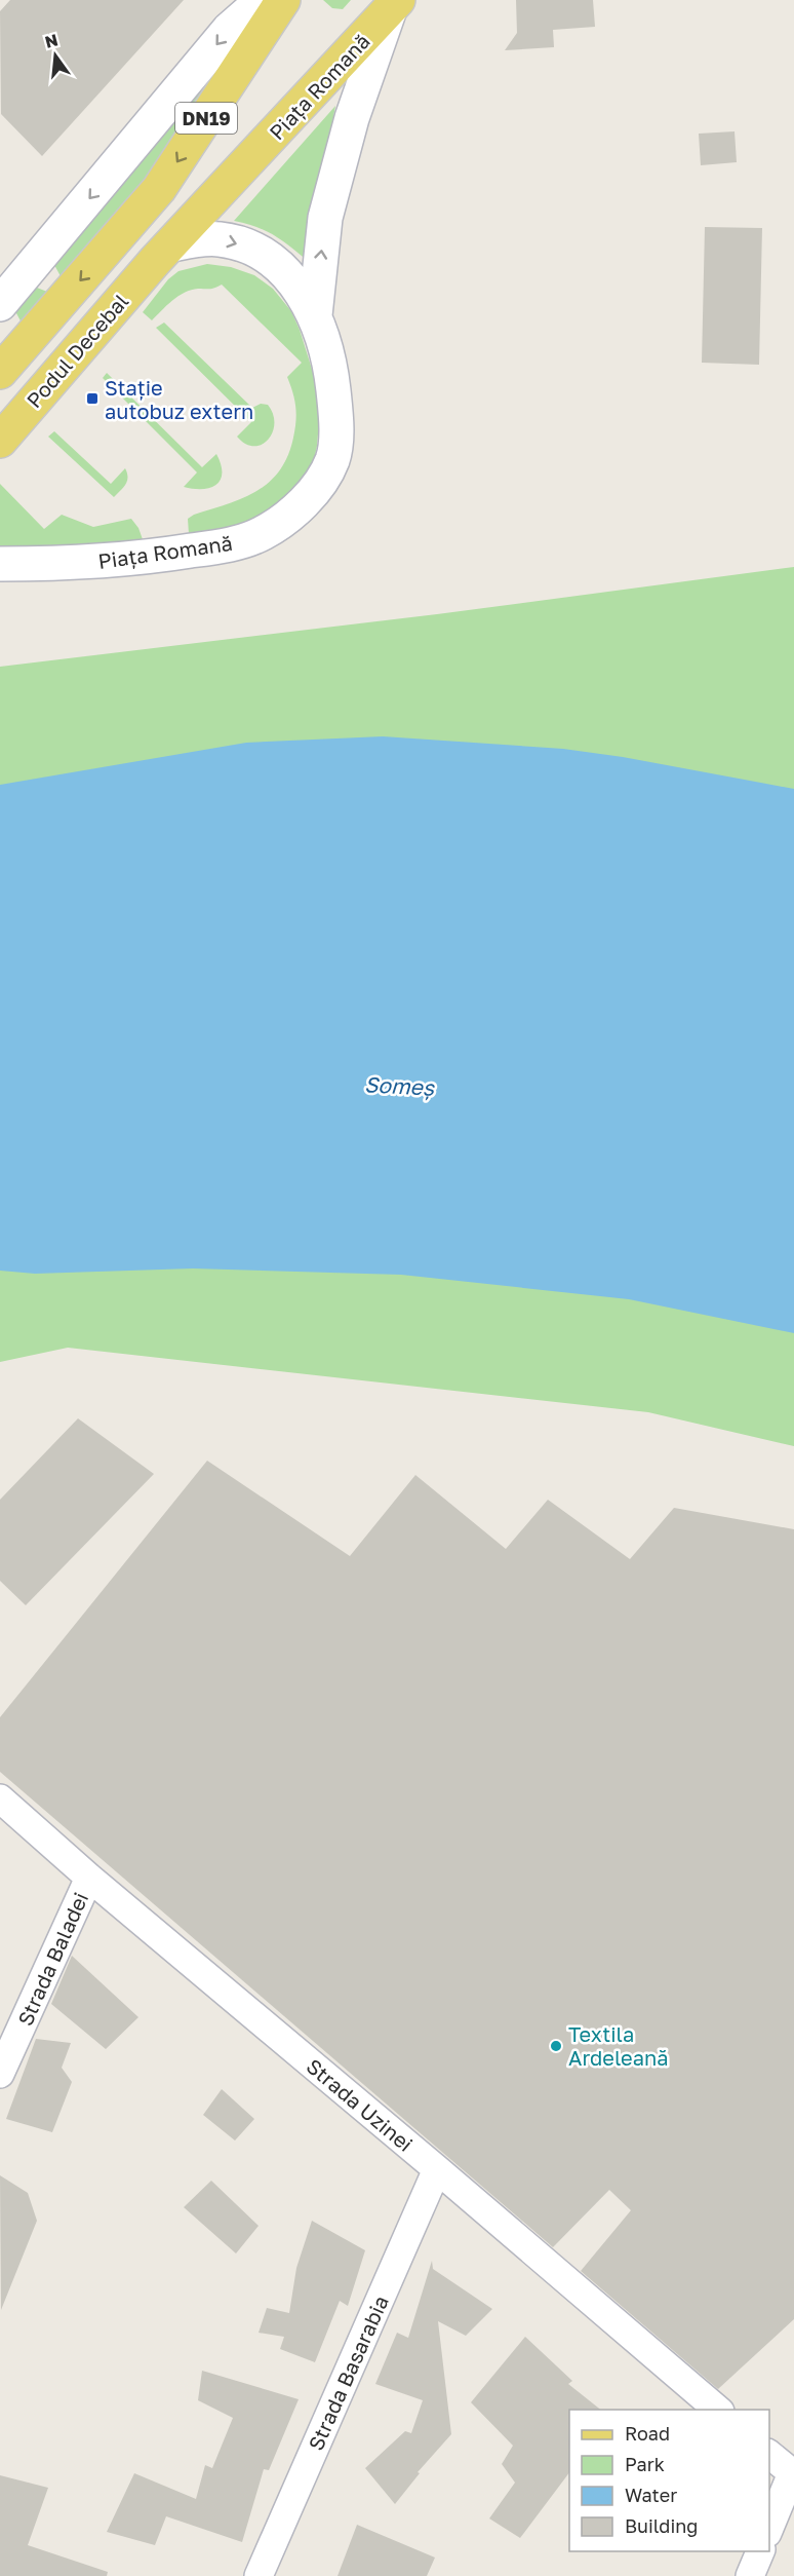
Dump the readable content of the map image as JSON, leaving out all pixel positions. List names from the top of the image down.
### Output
{
  "streets": {
    "main road": ["Piața Romană", "DN19", "Podul Decebal"],
    "street": ["Strada Baladei", "Strada Uzinei", "Strada Basarabia"]
  },
  "crossings": [
    ["Piața Romană", "Podul Decebal"],
    ["Strada Baladei", "Strada Uzinei"],
    ["Strada Uzinei", "Strada Basarabia"]
  ],
  "water": ["Someș"],
  "places": {
    "transit": ["Stație autobuz extern"],
    "other": ["Textila Ardeleană"]
  },
  "legend": [
    "Road",
    "Park",
    "Water",
    "Building"
  ],
  "north": "top"
}
